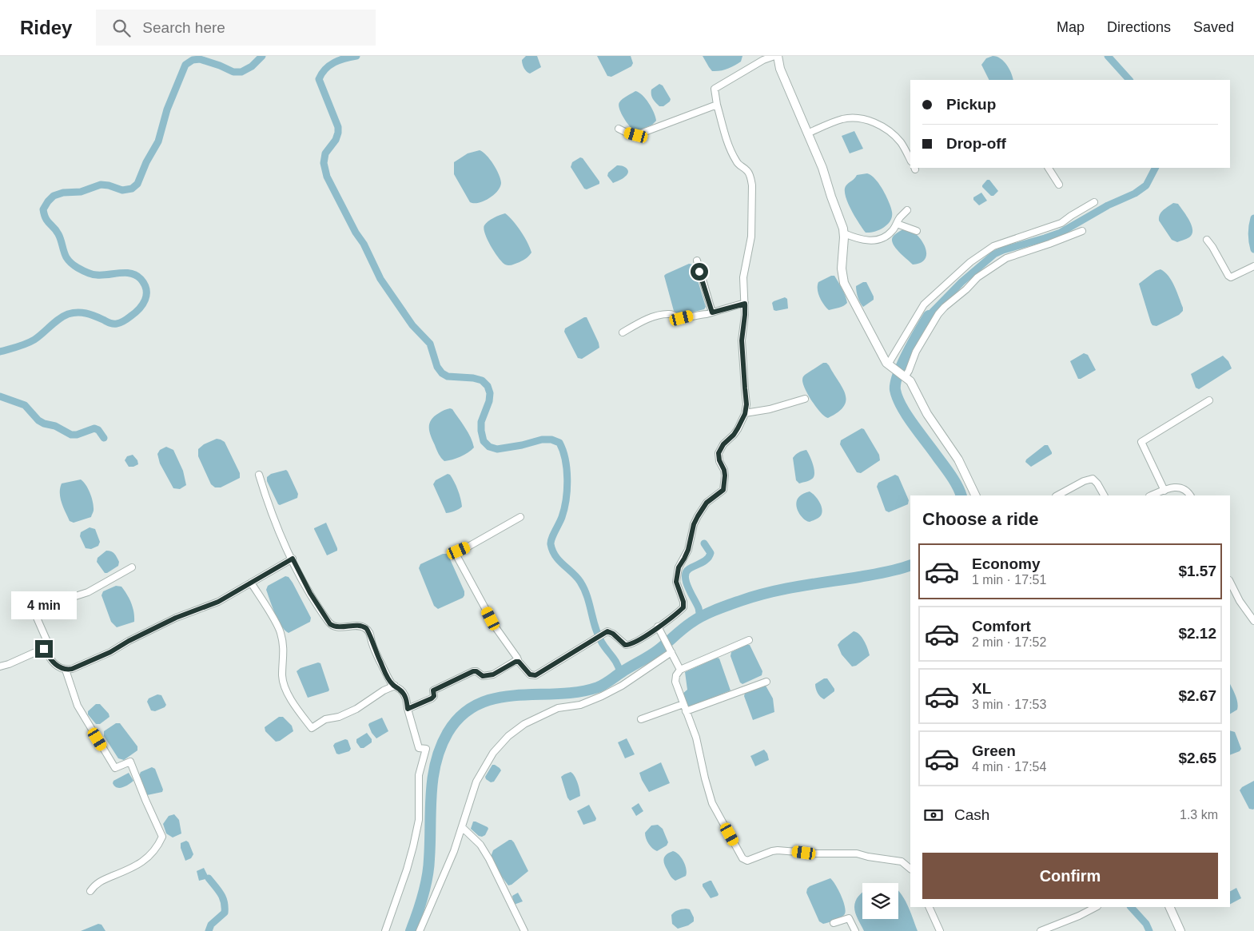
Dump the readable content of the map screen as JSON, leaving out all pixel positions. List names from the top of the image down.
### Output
{
  "page": {
    "header": "Ridey",
    "search": "Search here",
    "nav": ["Map", "Directions", "Saved"],
    "banner": ["Pickup", "Drop-off"],
    "heading": "Choose a ride",
    "list": [
      {
        "name": "Economy",
        "note": "1 min · 17:51",
        "value": "$1.57"
      },
      {
        "name": "Comfort",
        "note": "2 min · 17:52",
        "value": "$2.12"
      },
      {
        "name": "XL",
        "note": "3 min · 17:53",
        "value": "$2.67"
      },
      {
        "name": "Green",
        "note": "4 min · 17:54",
        "value": "$2.65"
      }
    ],
    "bubble": "4 min",
    "pay": ["Cash", "1.3 km"],
    "buttons": "Confirm"
  }
}
